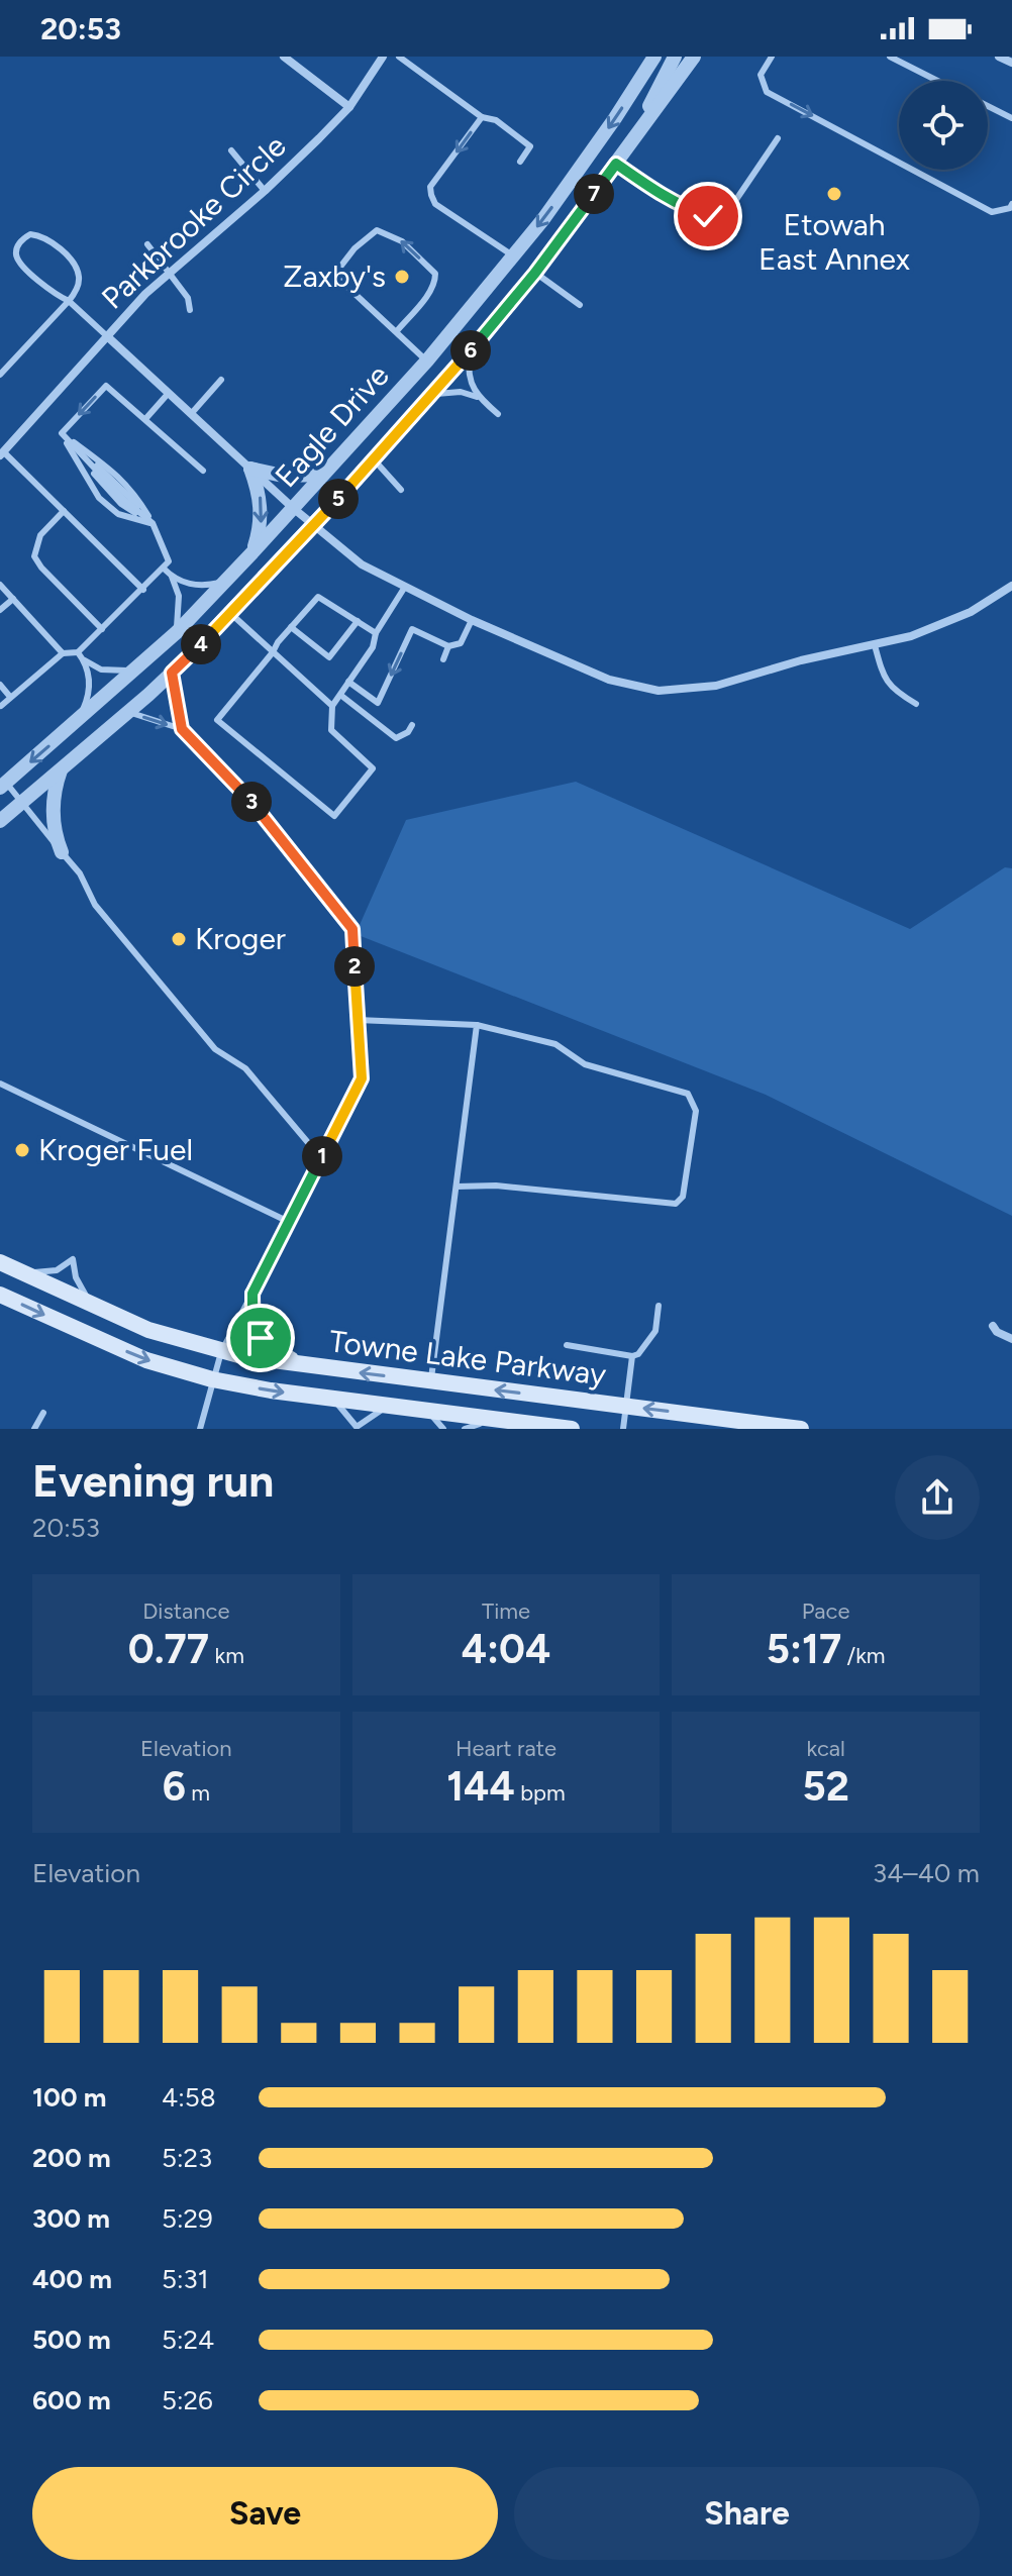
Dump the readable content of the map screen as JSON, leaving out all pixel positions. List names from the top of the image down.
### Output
{
  "streets": {
    "main road": ["Towne Lake Parkway"],
    "street": ["Parkbrooke Circle", "Eagle Drive"]
  },
  "places": [
    "Etowah East Annex",
    "Zaxby's",
    "Kroger",
    "Kroger Fuel"
  ],
  "page": {
    "status": "20:53",
    "pins": [
      "7",
      "6",
      "5",
      "4",
      "3",
      "2",
      "1"
    ],
    "heading": ["Evening run", "20:53"],
    "stats": [
      ["Distance", "0.77 km"],
      ["Time", "4:04"],
      ["Pace", "5:17 /km"],
      ["Elevation", "6 m"],
      ["Heart rate", "144 bpm"],
      ["kcal", "52"]
    ],
    "chart": ["Elevation", "34–40 m"],
    "list": [
      {
        "name": "100 m",
        "note": "4:58"
      },
      {
        "name": "200 m",
        "note": "5:23"
      },
      {
        "name": "300 m",
        "note": "5:29"
      },
      {
        "name": "400 m",
        "note": "5:31"
      },
      {
        "name": "500 m",
        "note": "5:24"
      },
      {
        "name": "600 m",
        "note": "5:26"
      }
    ],
    "buttons": ["Save", "Share"]
  }
}
